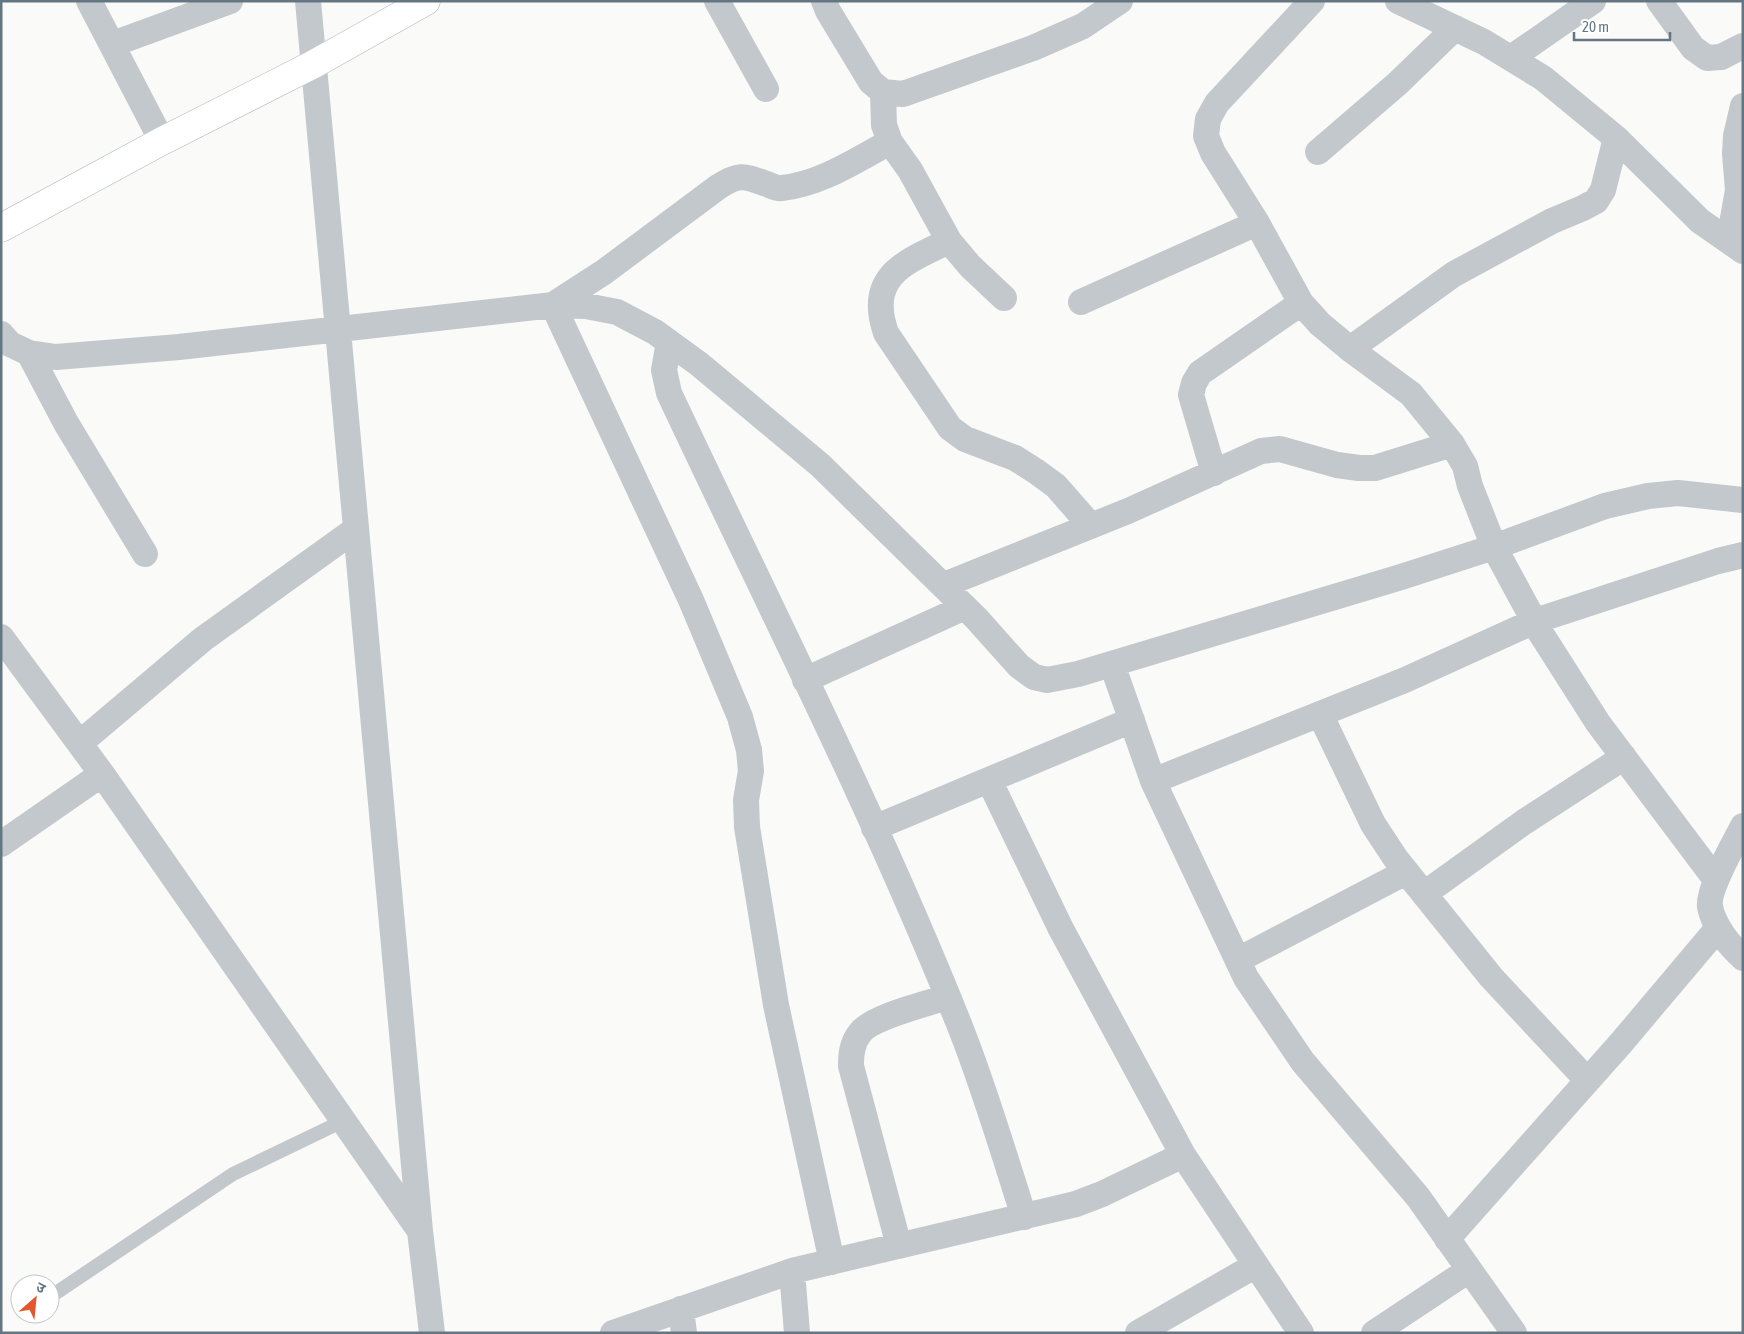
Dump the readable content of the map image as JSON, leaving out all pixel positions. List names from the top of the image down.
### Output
{
  "scale_bar": "20 m",
  "north": "top right"
}
